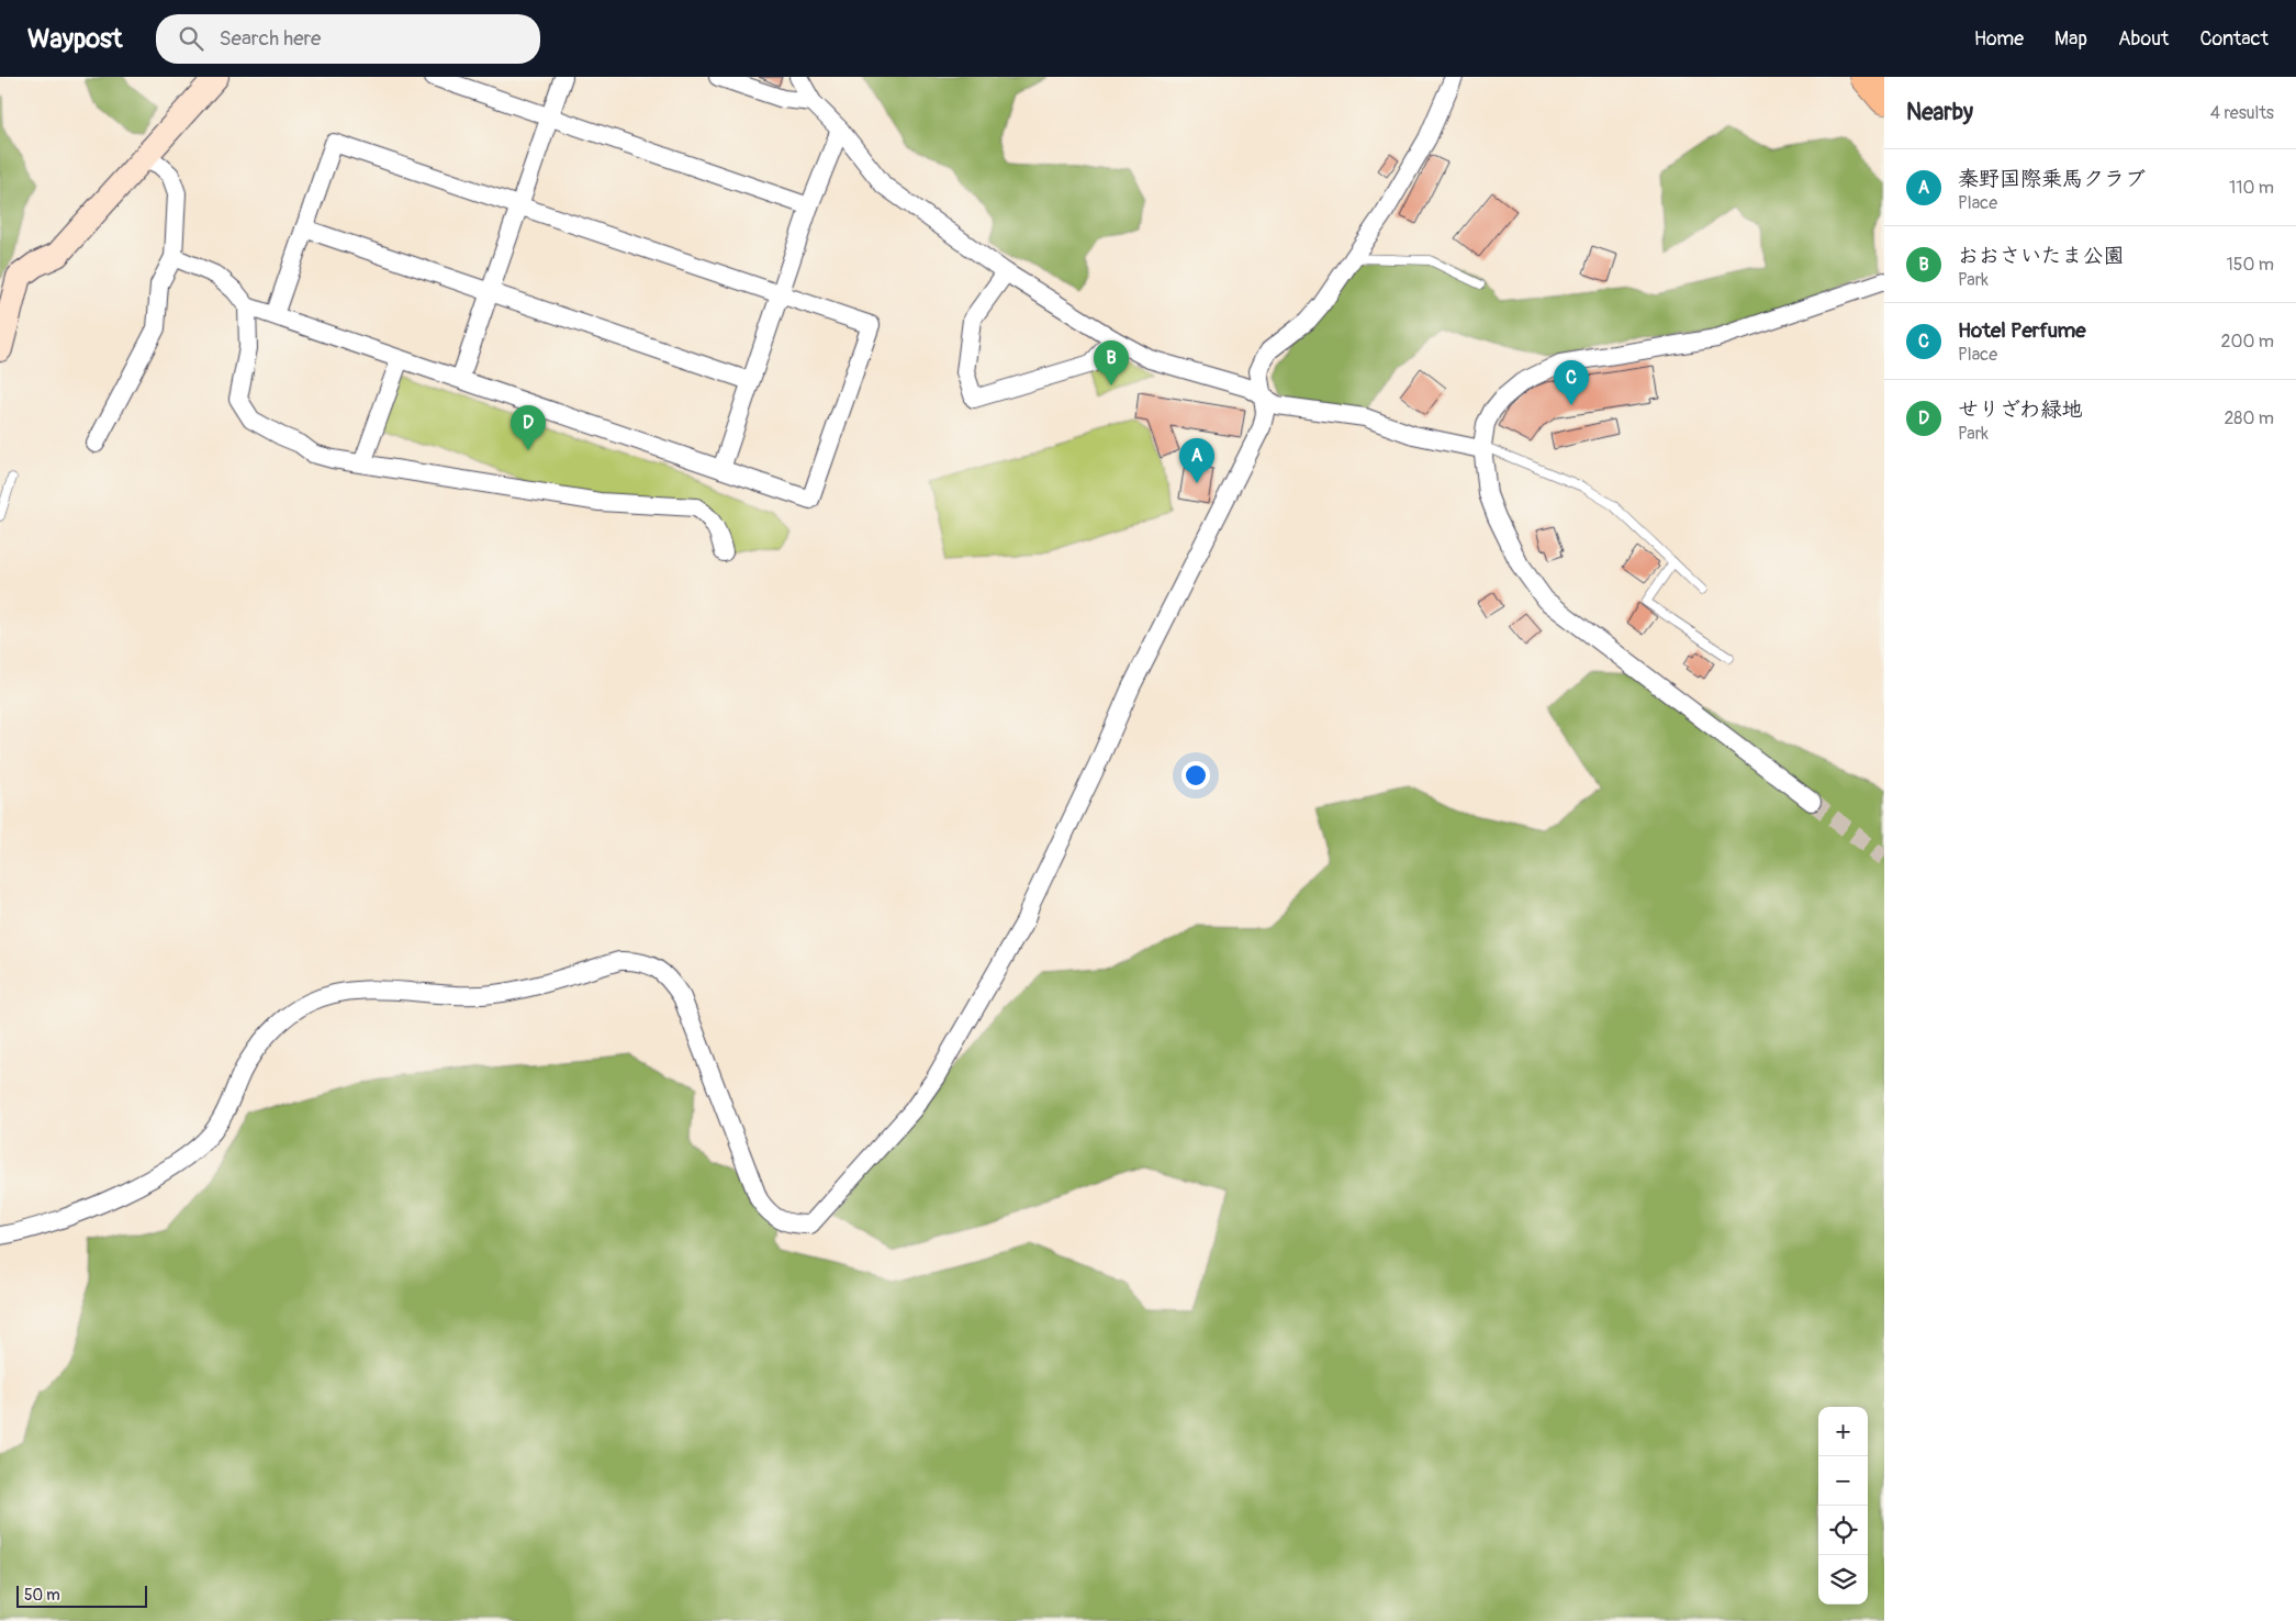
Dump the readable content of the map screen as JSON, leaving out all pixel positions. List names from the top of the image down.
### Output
{
  "scale_bar": "50 m",
  "page": {
    "header": "Waypost",
    "search": "Search here",
    "nav": [
      "Home",
      "Map",
      "About",
      "Contact"
    ],
    "heading": ["Nearby", "4 results"],
    "list": [
      {
        "mark": "A",
        "name": "秦野国際乗馬クラブ",
        "note": "Place",
        "value": "110 m"
      },
      {
        "mark": "B",
        "name": "おおさいたま公園",
        "note": "Park",
        "value": "150 m"
      },
      {
        "mark": "C",
        "name": "Hotel Perfume",
        "note": "Place",
        "value": "200 m"
      },
      {
        "mark": "D",
        "name": "せりざわ緑地",
        "note": "Park",
        "value": "280 m"
      }
    ],
    "pins": [
      "B",
      "C",
      "D",
      "A"
    ],
    "map_buttons": ["+", "−"],
    "scale": "50 m"
  }
}
